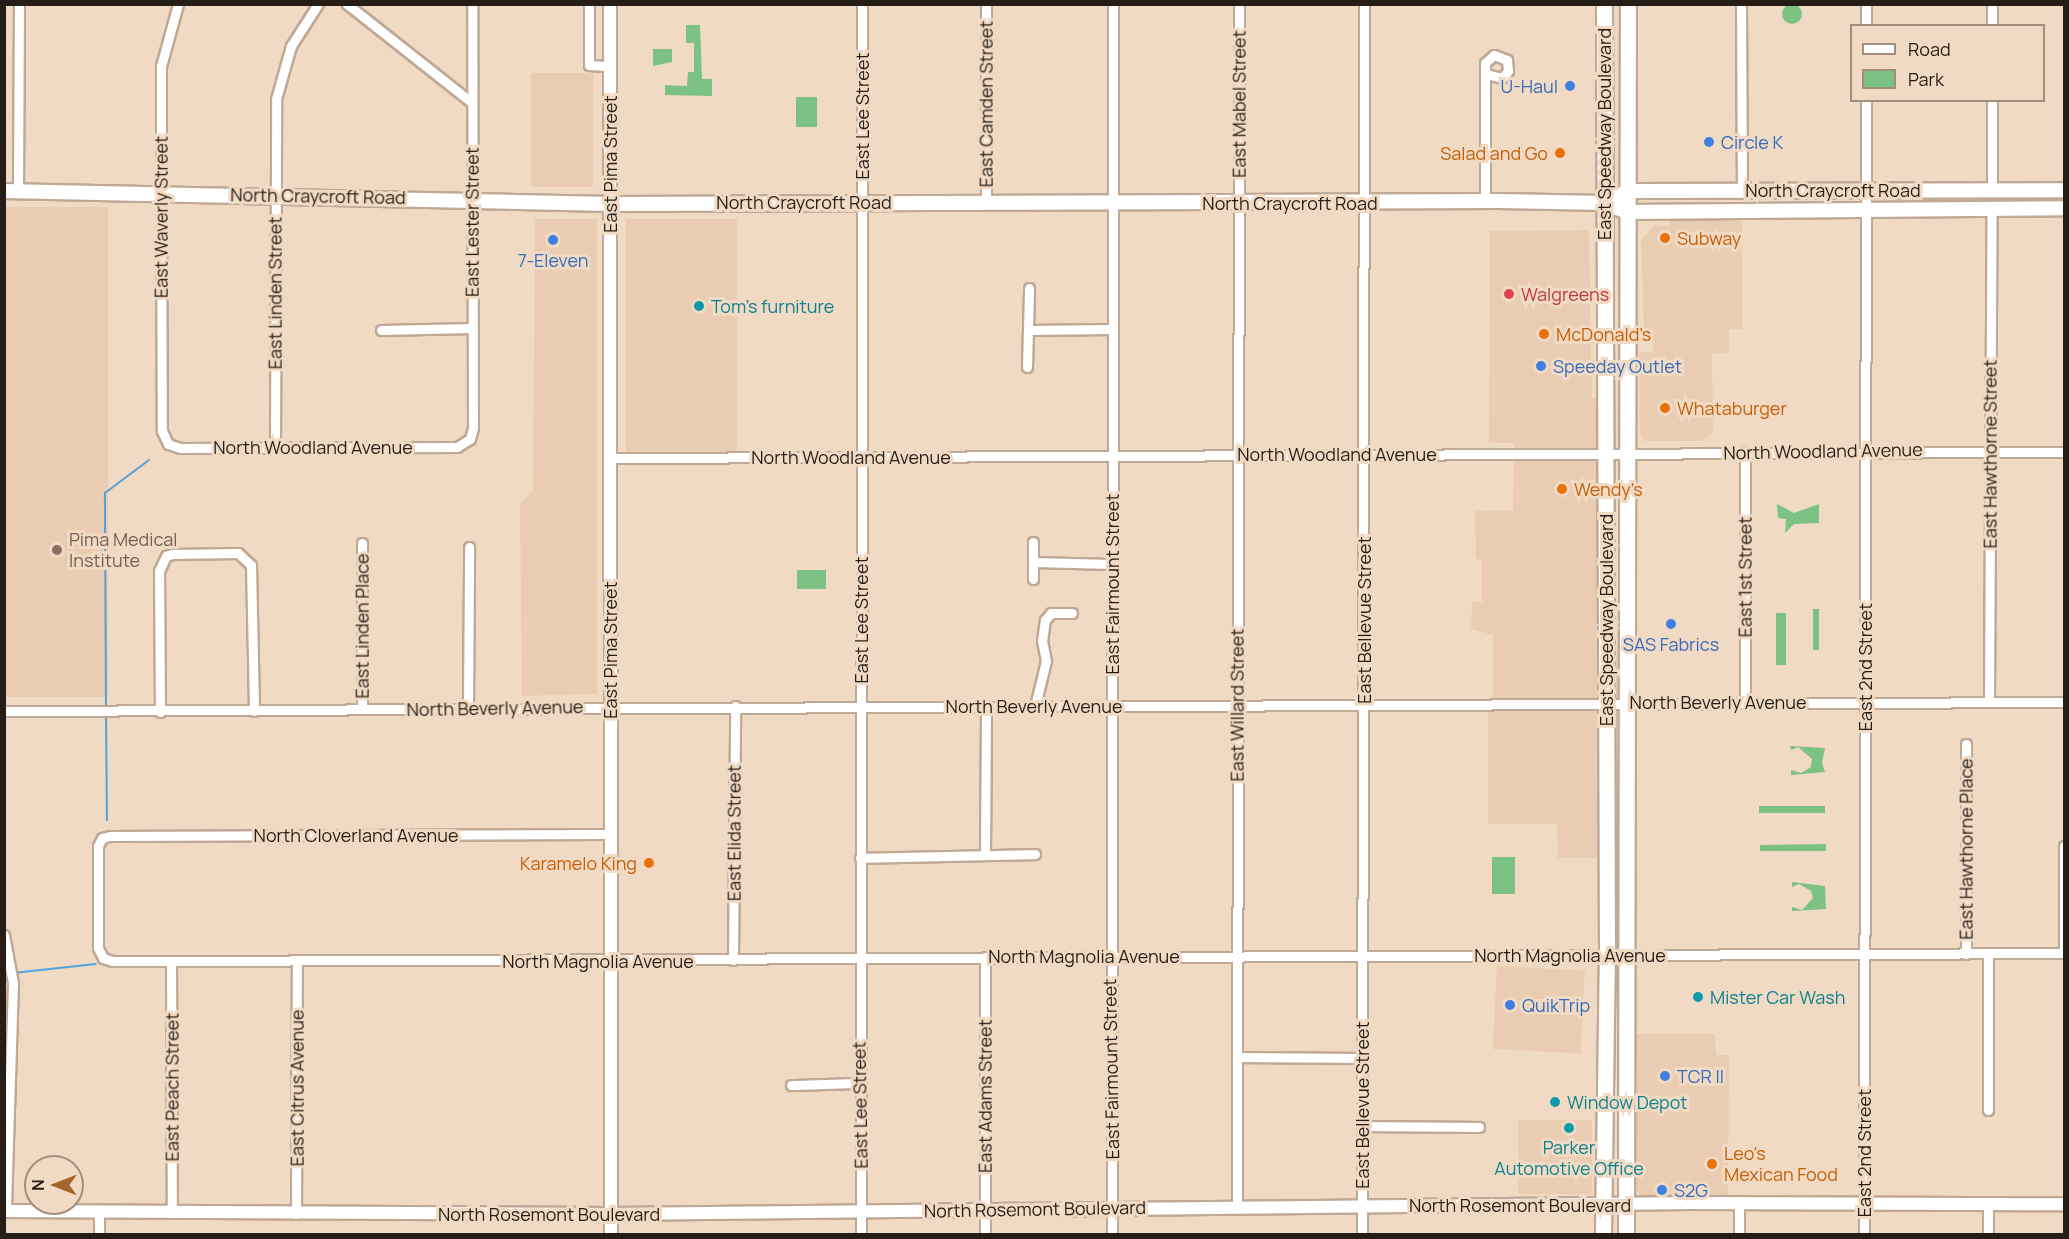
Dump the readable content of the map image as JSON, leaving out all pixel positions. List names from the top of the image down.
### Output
{
  "streets": {
    "main road": ["East Speedway Boulevard", "North Craycroft Road"],
    "street": [
      "East Camden Street",
      "East Mabel Street",
      "East Lee Street",
      "East Pima Street",
      "East Waverly Street",
      "East Lester Street",
      "East Linden Street",
      "North Woodland Avenue",
      "East Hawthorne Street",
      "East 1st Street",
      "East Fairmount Street",
      "East Bellevue Street",
      "East Linden Place",
      "East 2nd Street",
      "North Beverly Avenue",
      "East Willard Street",
      "East Elida Street",
      "North Cloverland Avenue",
      "East Hawthorne Place",
      "North Magnolia Avenue",
      "East Peach Street",
      "East Citrus Avenue",
      "East Adams Street",
      "North Rosemont Boulevard"
    ]
  },
  "crossings": [
    ["East Camden Street", "North Craycroft Road"],
    ["East Mabel Street", "North Craycroft Road"],
    ["East Mabel Street", "East Willard Street"],
    ["East Lee Street", "North Craycroft Road"],
    ["East Lee Street", "North Woodland Avenue"],
    ["East Lee Street", "North Beverly Avenue"],
    ["East Lee Street", "North Magnolia Avenue"],
    ["East Lee Street", "North Rosemont Boulevard"],
    ["East Speedway Boulevard", "North Craycroft Road"],
    ["East Speedway Boulevard", "North Woodland Avenue"],
    ["East Speedway Boulevard", "North Beverly Avenue"],
    ["East Speedway Boulevard", "North Magnolia Avenue"],
    ["East Speedway Boulevard", "North Rosemont Boulevard"],
    ["East Pima Street", "North Craycroft Road"],
    ["East Pima Street", "North Woodland Avenue"],
    ["East Pima Street", "North Beverly Avenue"],
    ["East Pima Street", "North Cloverland Avenue"],
    ["East Pima Street", "North Magnolia Avenue"],
    ["East Pima Street", "North Rosemont Boulevard"],
    ["North Craycroft Road", "East Waverly Street"],
    ["North Craycroft Road", "East Lester Street"],
    ["North Craycroft Road", "East Linden Street"],
    ["North Craycroft Road", "East Hawthorne Street"],
    ["North Craycroft Road", "East Fairmount Street"],
    ["North Craycroft Road", "East Bellevue Street"],
    ["North Craycroft Road", "East 2nd Street"],
    ["North Craycroft Road", "East Willard Street"],
    ["East Waverly Street", "North Woodland Avenue"],
    ["East Lester Street", "North Woodland Avenue"],
    ["East Linden Street", "North Woodland Avenue"],
    ["North Woodland Avenue", "East Hawthorne Street"],
    ["North Woodland Avenue", "East 1st Street"],
    ["North Woodland Avenue", "East Fairmount Street"],
    ["North Woodland Avenue", "East Bellevue Street"],
    ["North Woodland Avenue", "East 2nd Street"],
    ["North Woodland Avenue", "East Willard Street"],
    ["East Hawthorne Street", "North Beverly Avenue"],
    ["East 1st Street", "North Beverly Avenue"],
    ["East Fairmount Street", "North Beverly Avenue"],
    ["East Fairmount Street", "North Magnolia Avenue"],
    ["East Fairmount Street", "North Rosemont Boulevard"],
    ["East Bellevue Street", "North Beverly Avenue"],
    ["East Bellevue Street", "North Magnolia Avenue"],
    ["East Bellevue Street", "North Rosemont Boulevard"],
    ["East Linden Place", "North Beverly Avenue"],
    ["East 2nd Street", "North Beverly Avenue"],
    ["East 2nd Street", "North Magnolia Avenue"],
    ["East 2nd Street", "North Rosemont Boulevard"],
    ["North Beverly Avenue", "East Willard Street"],
    ["North Beverly Avenue", "East Elida Street"],
    ["East Willard Street", "North Magnolia Avenue"],
    ["East Willard Street", "North Rosemont Boulevard"],
    ["East Elida Street", "North Magnolia Avenue"],
    ["North Cloverland Avenue", "North Magnolia Avenue"],
    ["East Hawthorne Place", "North Magnolia Avenue"],
    ["North Magnolia Avenue", "East Peach Street"],
    ["North Magnolia Avenue", "East Citrus Avenue"],
    ["North Magnolia Avenue", "East Adams Street"],
    ["East Peach Street", "North Rosemont Boulevard"],
    ["East Citrus Avenue", "North Rosemont Boulevard"],
    ["East Adams Street", "North Rosemont Boulevard"]
  ],
  "places": [
    "U-Haul",
    "Circle K",
    "Salad and Go",
    "Subway",
    "7-Eleven",
    "Walgreens",
    "Tom's furniture",
    "McDonald's",
    "Speeday Outlet",
    "Whataburger",
    "Wendy's",
    "Pima Medical Institute",
    "SAS Fabrics",
    "Karamelo King",
    "Mister Car Wash",
    "QuikTrip",
    "TCR II",
    "Window Depot",
    "Parker Automotive Office",
    "Leo's Mexican Food",
    "S2G"
  ],
  "legend": ["Road", "Park"],
  "north": "left"
}
